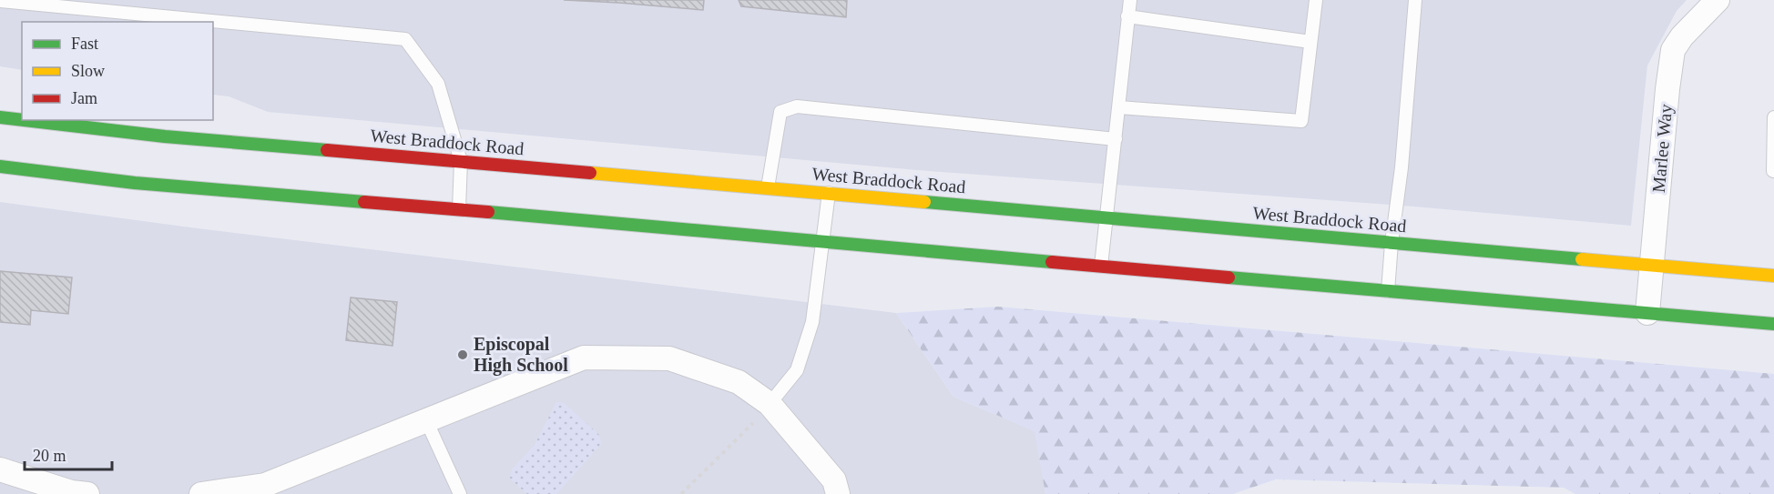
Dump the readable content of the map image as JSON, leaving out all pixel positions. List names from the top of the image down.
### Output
{
  "streets": {
    "main road": ["West Braddock Road"],
    "street": ["Marlee Way"]
  },
  "crossings": [
    ["West Braddock Road", "Marlee Way"]
  ],
  "places": ["Episcopal High School"],
  "legend": ["Fast", "Slow", "Jam"],
  "scale_bar": "20 m"
}
